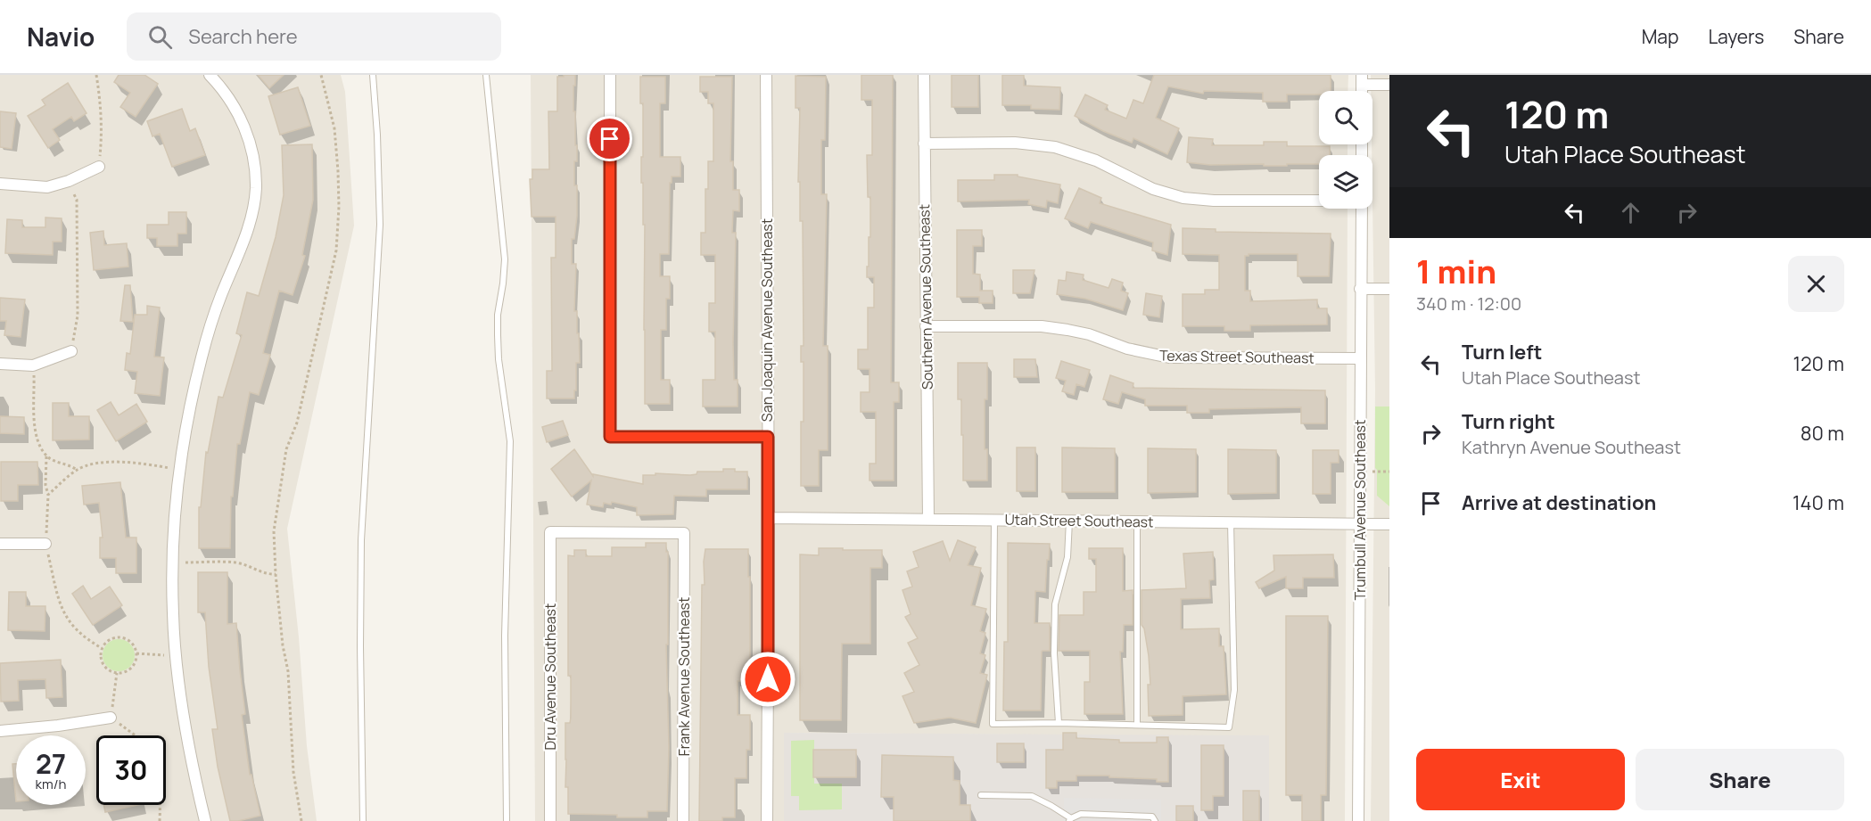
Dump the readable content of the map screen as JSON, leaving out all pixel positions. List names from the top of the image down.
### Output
{
  "streets": {
    "street": [
      "Southern Avenue Southeast",
      "San Joaquin Avenue Southeast",
      "Texas Street Southeast",
      "Trumbull Avenue Southeast",
      "Utah Street Southeast",
      "Dru Avenue Southeast",
      "Frank Avenue Southeast"
    ]
  },
  "crossings": [
    ["Southern Avenue Southeast", "Texas Street Southeast"],
    ["Southern Avenue Southeast", "Utah Street Southeast"],
    ["San Joaquin Avenue Southeast", "Utah Street Southeast"],
    ["Texas Street Southeast", "Trumbull Avenue Southeast"],
    ["Trumbull Avenue Southeast", "Utah Street Southeast"],
    ["Dru Avenue Southeast", "Frank Avenue Southeast"]
  ],
  "page": {
    "header": "Navio",
    "search": "Search here",
    "nav": ["Map", "Layers", "Share"],
    "turn": ["120 m", "Utah Place Southeast"],
    "heading": ["1 min", "340 m · 12:00"],
    "list": [
      {
        "name": "Turn left",
        "note": "Utah Place Southeast",
        "value": "120 m"
      },
      {
        "name": "Turn right",
        "note": "Kathryn Avenue Southeast",
        "value": "80 m"
      },
      {
        "name": "Arrive at destination",
        "value": "140 m"
      }
    ],
    "speed": "27 km/h",
    "limit": "30",
    "buttons": ["Exit", "Share"]
  }
}
